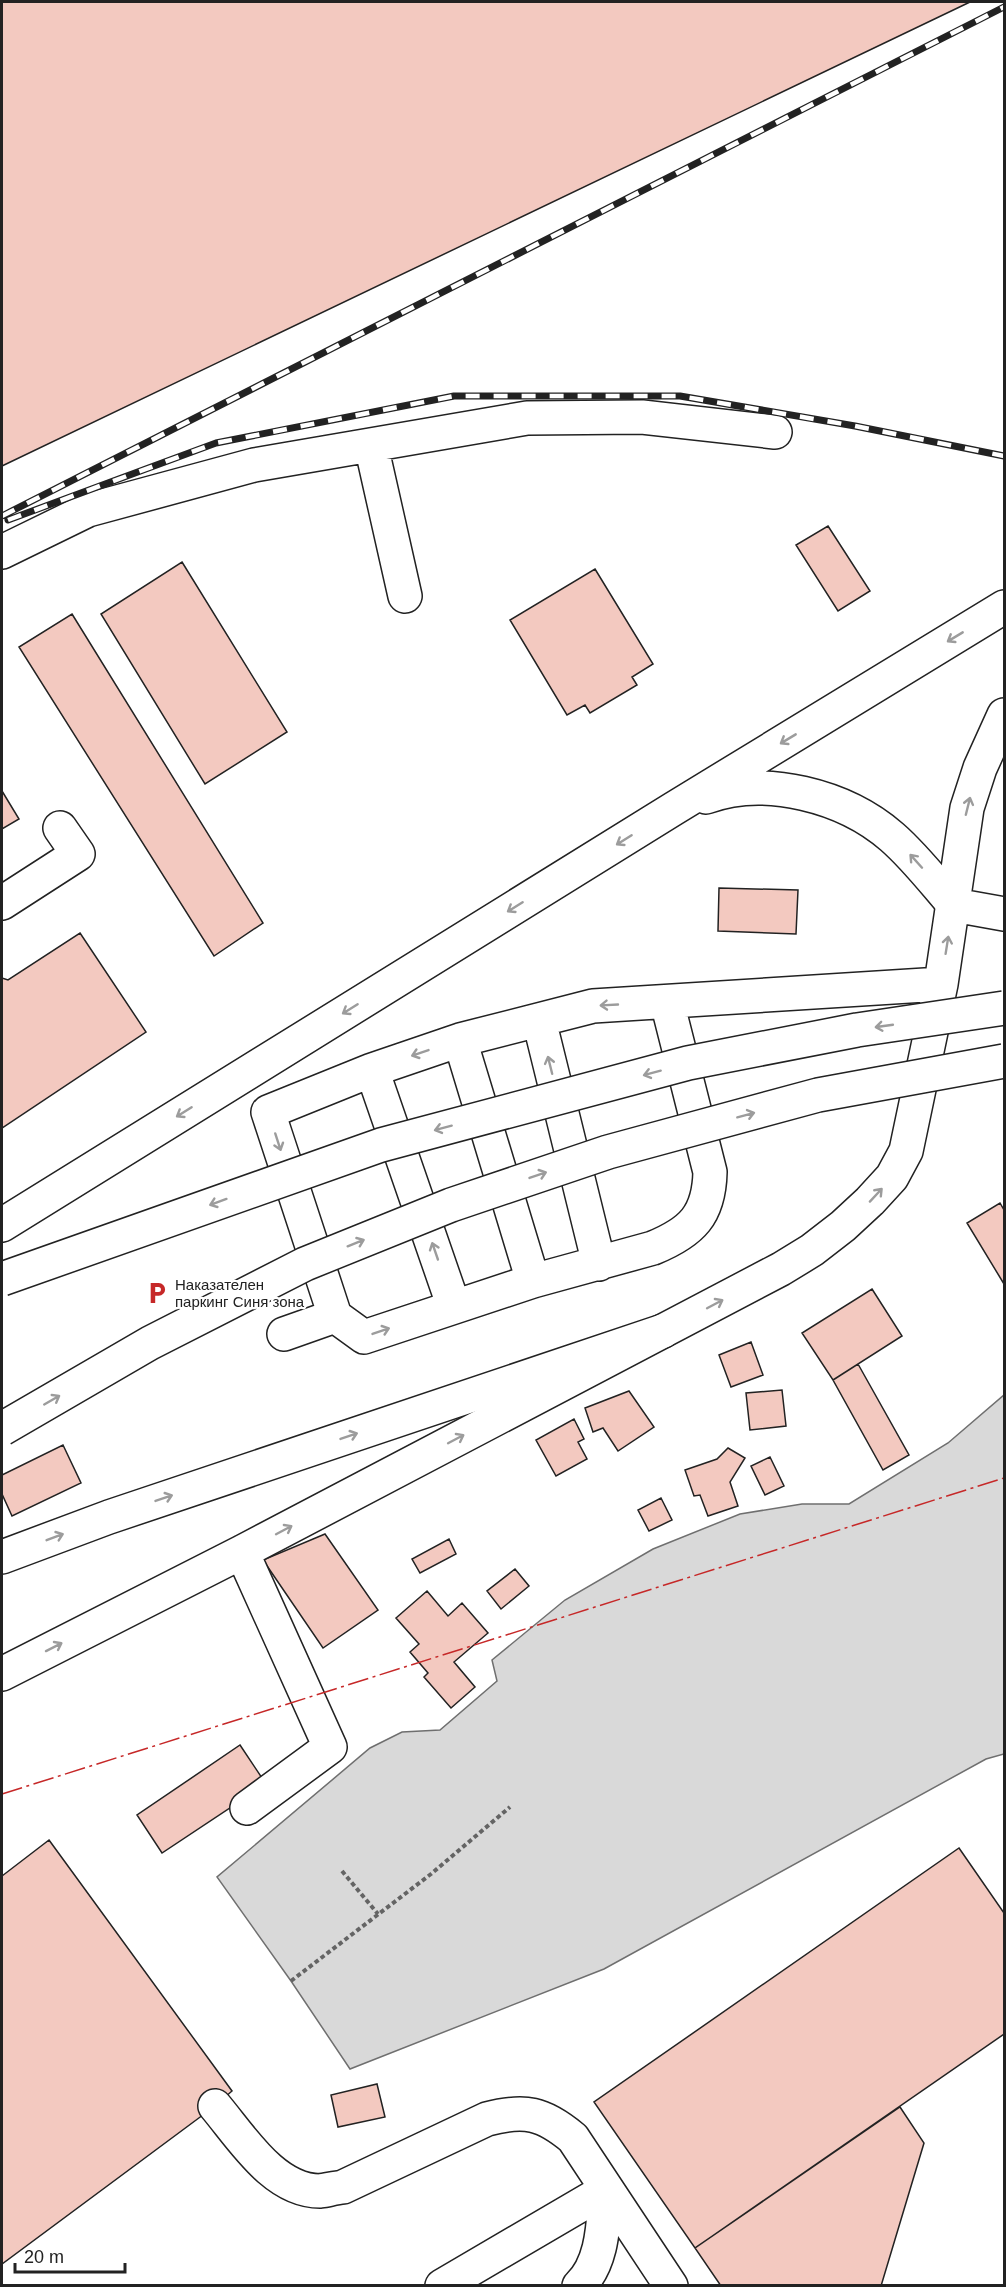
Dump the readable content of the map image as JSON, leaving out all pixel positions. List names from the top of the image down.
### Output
{
  "places": {
    "parking": ["Наказателен паркинг Синя зона"]
  },
  "scale_bar": "20 m"
}
